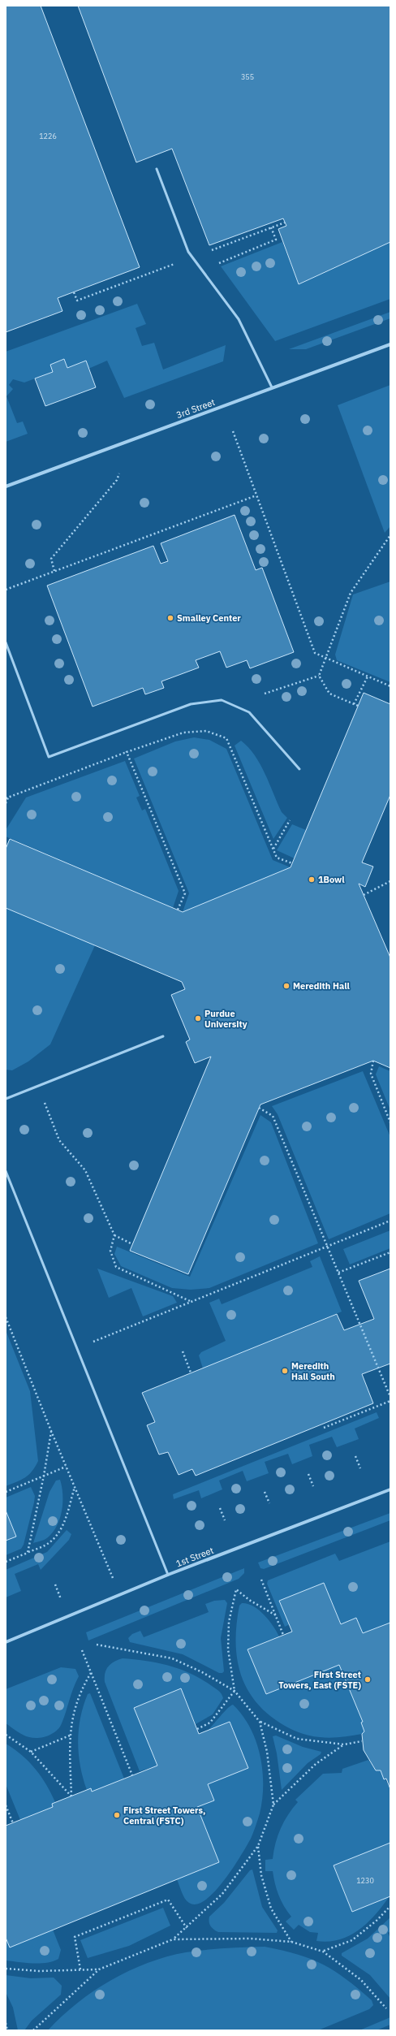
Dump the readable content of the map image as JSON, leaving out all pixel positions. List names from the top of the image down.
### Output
{
  "streets": {
    "street": ["3rd Street", "1st Street"]
  },
  "places": [
    "Smalley Center",
    "1Bowl",
    "Meredith Hall",
    "Purdue University",
    "Meredith Hall South",
    "First Street Towers, East (FSTE)",
    "First Street Towers, Central (FSTC)"
  ],
  "house_numbers": ["355", "1226", "1230"]
}
